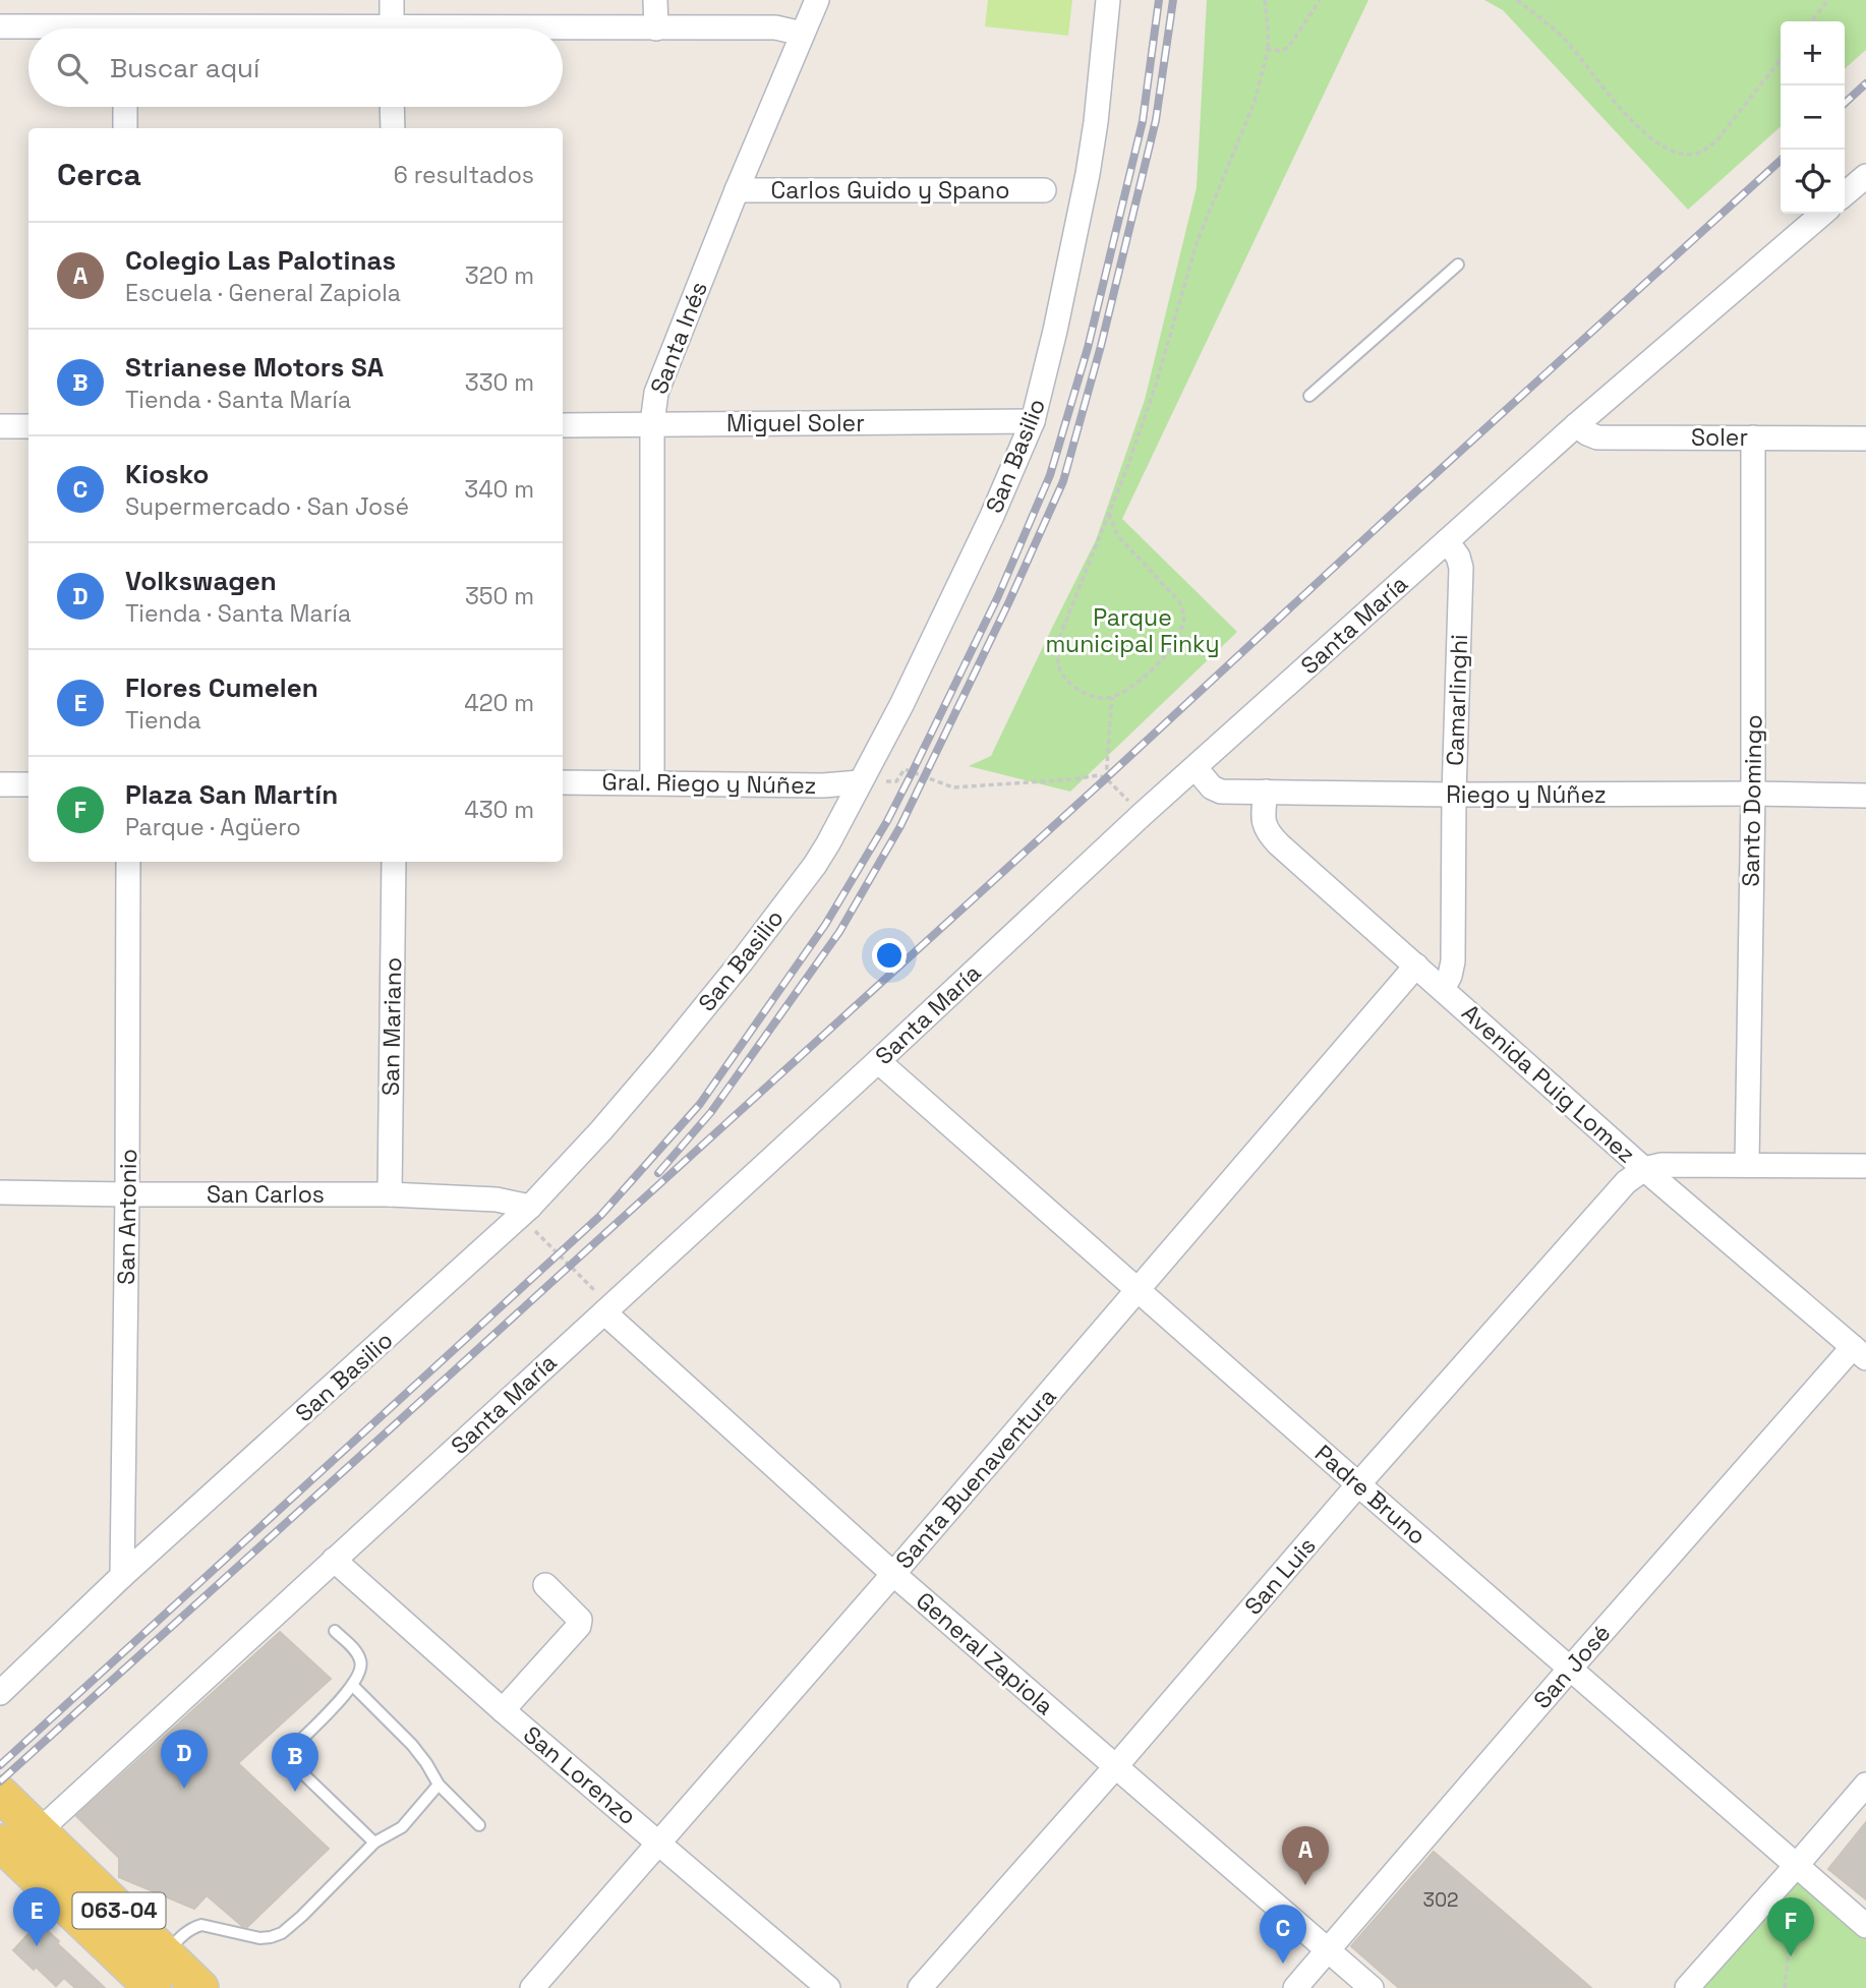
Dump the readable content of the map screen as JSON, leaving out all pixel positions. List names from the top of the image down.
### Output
{
  "streets": {
    "main road": ["063-04"],
    "street": [
      "Carlos Guido y Spano",
      "Santa Inés",
      "Miguel Soler",
      "Soler",
      "San Basilio",
      "Santa María",
      "Camarlinghi",
      "Gral. Riego y Núñez",
      "Riego y Núñez",
      "Santo Domingo",
      "San Mariano",
      "Avenida Puig Lomez",
      "San Carlos",
      "San Antonio",
      "Santa Buenaventura",
      "Padre Bruno",
      "San Luis",
      "General Zapiola",
      "San José",
      "San Lorenzo"
    ]
  },
  "crossings": [
    ["Carlos Guido y Spano", "Santa Inés"],
    ["Santa Inés", "Miguel Soler"],
    ["Santa Inés", "Gral. Riego y Núñez"],
    ["Miguel Soler", "San Basilio"],
    ["Soler", "Santa María"],
    ["Soler", "Santo Domingo"],
    ["San Basilio", "Gral. Riego y Núñez"],
    ["San Basilio", "San Carlos"],
    ["San Basilio", "San Antonio"],
    ["Santa María", "Camarlinghi"],
    ["Santa María", "Riego y Núñez"],
    ["Santa María", "Padre Bruno"],
    ["Santa María", "General Zapiola"],
    ["Santa María", "San Lorenzo"],
    ["Santa María", "063-04"],
    ["Camarlinghi", "Riego y Núñez"],
    ["Camarlinghi", "Avenida Puig Lomez"],
    ["Riego y Núñez", "Santo Domingo"],
    ["Riego y Núñez", "Avenida Puig Lomez"],
    ["San Mariano", "San Carlos"],
    ["Avenida Puig Lomez", "Santa Buenaventura"],
    ["Avenida Puig Lomez", "San Luis"],
    ["Avenida Puig Lomez", "San José"],
    ["San Carlos", "San Antonio"],
    ["Santa Buenaventura", "Padre Bruno"],
    ["Santa Buenaventura", "General Zapiola"],
    ["Santa Buenaventura", "San Lorenzo"],
    ["Padre Bruno", "San Luis"],
    ["Padre Bruno", "San José"],
    ["San Luis", "General Zapiola"],
    ["General Zapiola", "San José"]
  ],
  "parks": ["Parque municipal Finky"],
  "house_numbers": ["302"],
  "page": {
    "map_buttons": ["+", "−"],
    "search": "Buscar aquí",
    "heading": ["Cerca", "6 resultados"],
    "list": [
      {
        "mark": "A",
        "name": "Colegio Las Palotinas",
        "note": "Escuela · General Zapiola",
        "value": "320 m"
      },
      {
        "mark": "B",
        "name": "Strianese Motors SA",
        "note": "Tienda · Santa María",
        "value": "330 m"
      },
      {
        "mark": "C",
        "name": "Kiosko",
        "note": "Supermercado · San José",
        "value": "340 m"
      },
      {
        "mark": "D",
        "name": "Volkswagen",
        "note": "Tienda · Santa María",
        "value": "350 m"
      },
      {
        "mark": "E",
        "name": "Flores Cumelen",
        "note": "Tienda",
        "value": "420 m"
      },
      {
        "mark": "F",
        "name": "Plaza San Martín",
        "note": "Parque · Agüero",
        "value": "430 m"
      }
    ],
    "pins": [
      "D",
      "B",
      "A",
      "E",
      "F",
      "C"
    ]
  }
}
